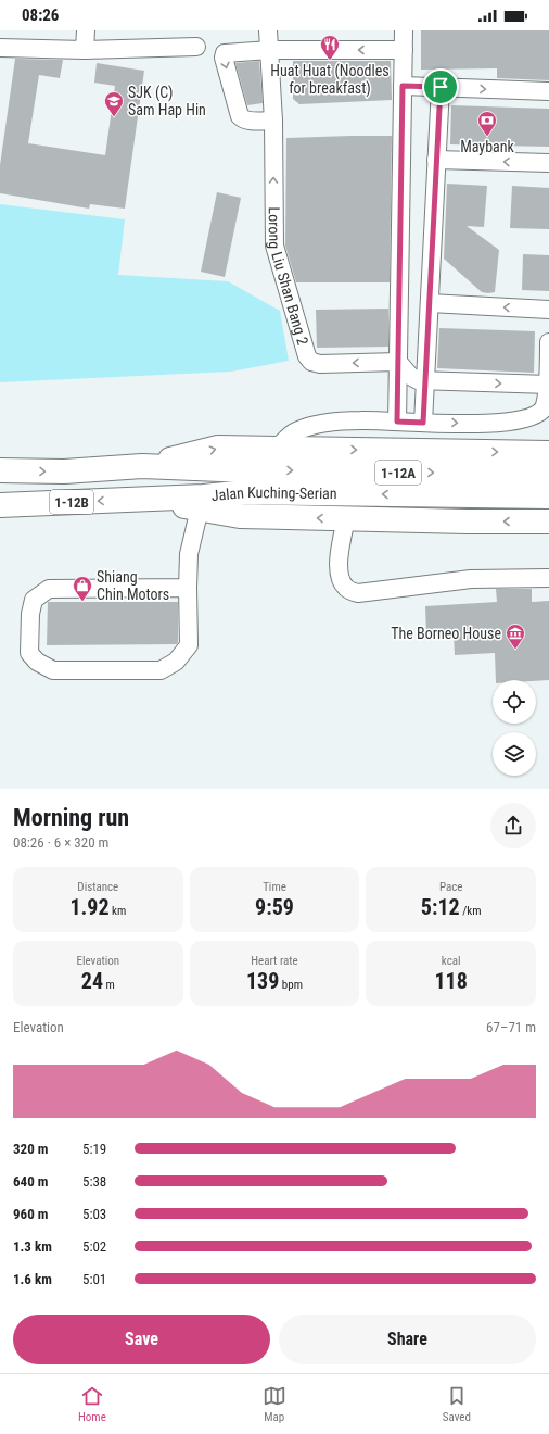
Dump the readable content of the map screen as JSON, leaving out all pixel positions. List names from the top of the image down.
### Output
{
  "streets": {
    "highway": ["1-12A", "Jalan Kuching-Serian", "1-12B"],
    "lane": ["Lorong Liu Shan Bang 2"]
  },
  "one_way": ["Lorong Liu Shan Bang 2"],
  "places": {
    "restaurant": ["Huat Huat (Noodles for breakfast)"],
    "school or university": ["SJK (C) Sam Hap Hin"],
    "bank": ["Maybank"],
    "shop": ["Shiang Chin Motors"],
    "museum": ["The Borneo House"]
  },
  "page": {
    "status": "08:26",
    "heading": ["Morning run", "08:26 · 6 × 320 m"],
    "stats": [
      ["Distance", "1.92 km"],
      ["Time", "9:59"],
      ["Pace", "5:12 /km"],
      ["Elevation", "24 m"],
      ["Heart rate", "139 bpm"],
      ["kcal", "118"]
    ],
    "chart": ["Elevation", "67–71 m"],
    "list": [
      {
        "name": "320 m",
        "note": "5:19"
      },
      {
        "name": "640 m",
        "note": "5:38"
      },
      {
        "name": "960 m",
        "note": "5:03"
      },
      {
        "name": "1.3 km",
        "note": "5:02"
      },
      {
        "name": "1.6 km",
        "note": "5:01"
      }
    ],
    "buttons": ["Save", "Share"],
    "tabs": ["Home", "Map", "Saved"]
  }
}
